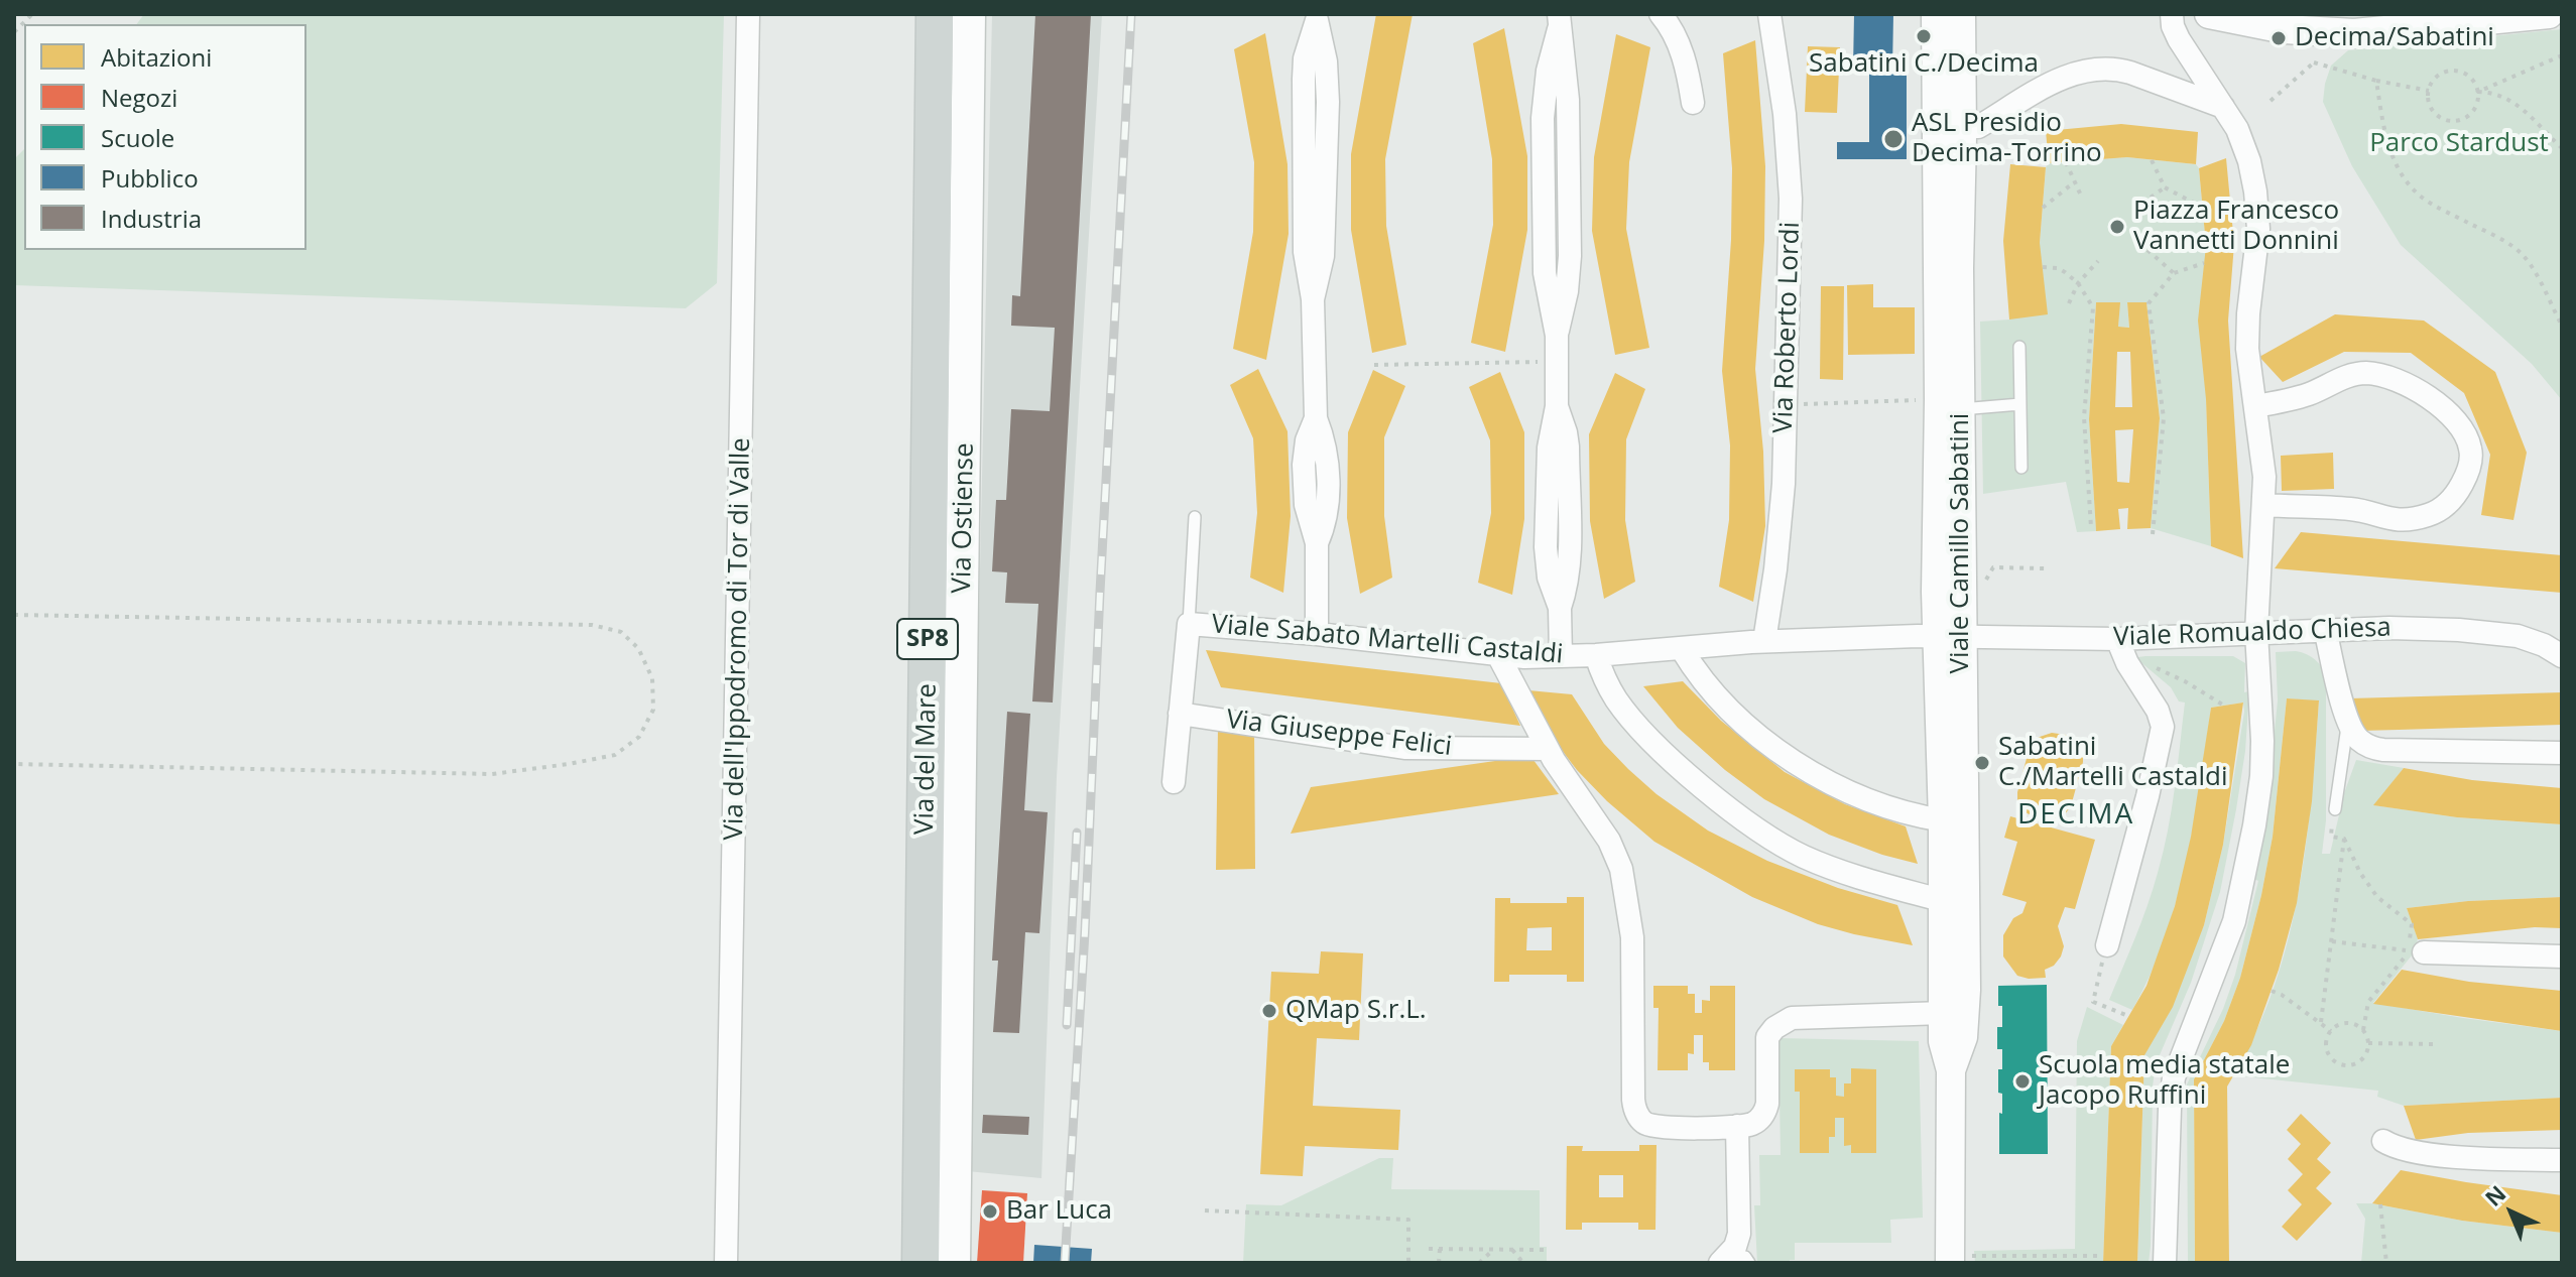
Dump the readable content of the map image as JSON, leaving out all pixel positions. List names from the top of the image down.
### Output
{
  "streets": {
    "main road": ["Via Ostiense", "SP8", "Via del Mare"],
    "street": [
      "Via Roberto Lordi",
      "Viale Camillo Sabatini",
      "Viale Romualdo Chiesa",
      "Via dell'Ippodromo di Tor di Valle",
      "Viale Sabato Martelli Castaldi",
      "Via Giuseppe Felici"
    ]
  },
  "crossings": [
    ["Via Roberto Lordi", "Viale Sabato Martelli Castaldi"],
    ["Viale Camillo Sabatini", "Viale Romualdo Chiesa"],
    ["Viale Camillo Sabatini", "Viale Sabato Martelli Castaldi"],
    ["Viale Romualdo Chiesa", "Viale Sabato Martelli Castaldi"],
    ["Viale Sabato Martelli Castaldi", "Via Giuseppe Felici"]
  ],
  "districts": ["DECIMA"],
  "parks": ["Parco Stardust"],
  "places": [
    "Sabatini C./Decima",
    "Decima/Sabatini",
    "ASL Presidio Decima-Torrino",
    "Piazza Francesco Vannetti Donnini",
    "Sabatini C./Martelli Castaldi",
    "QMap S.r.L.",
    "Scuola media statale Jacopo Ruffini",
    "Bar Luca"
  ],
  "legend": [
    "Abitazioni",
    "Negozi",
    "Scuole",
    "Pubblico",
    "Industria"
  ],
  "north": "top left"
}
